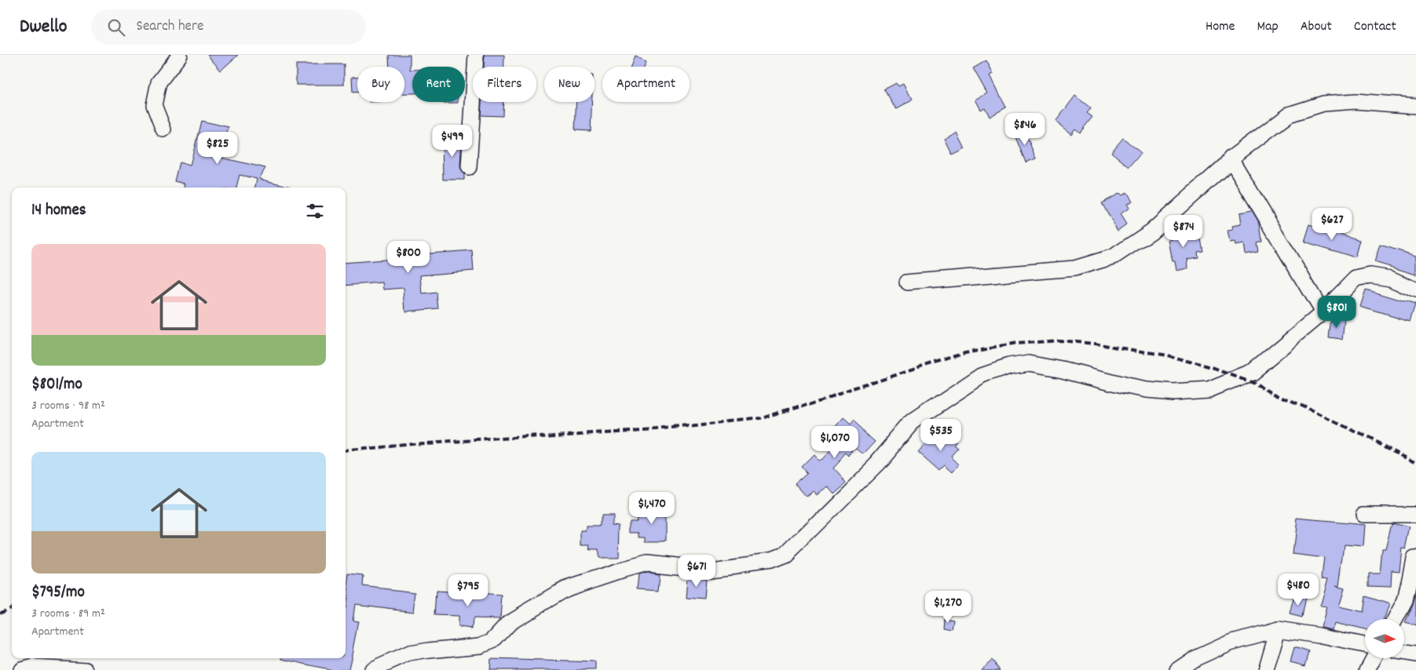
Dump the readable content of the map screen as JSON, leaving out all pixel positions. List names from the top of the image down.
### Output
{
  "north": "right",
  "page": {
    "header": "Dwello",
    "search": "Search here",
    "nav": [
      "Home",
      "Map",
      "About",
      "Contact"
    ],
    "chip": [
      "Buy",
      "Rent",
      "Filters",
      "New",
      "Apartment"
    ],
    "price": [
      "$846",
      "$499",
      "$825",
      "$627",
      "$874",
      "$800",
      "$801",
      "$535",
      "$1,070",
      "$1,470",
      "$671",
      "$480",
      "$795",
      "$1,270"
    ],
    "heading": "14 homes",
    "list": [
      {
        "name": "$801/mo",
        "note": "3 rooms · 98 m² · Apartment"
      },
      {
        "name": "$795/mo",
        "note": "3 rooms · 89 m² · Apartment"
      }
    ]
  }
}
